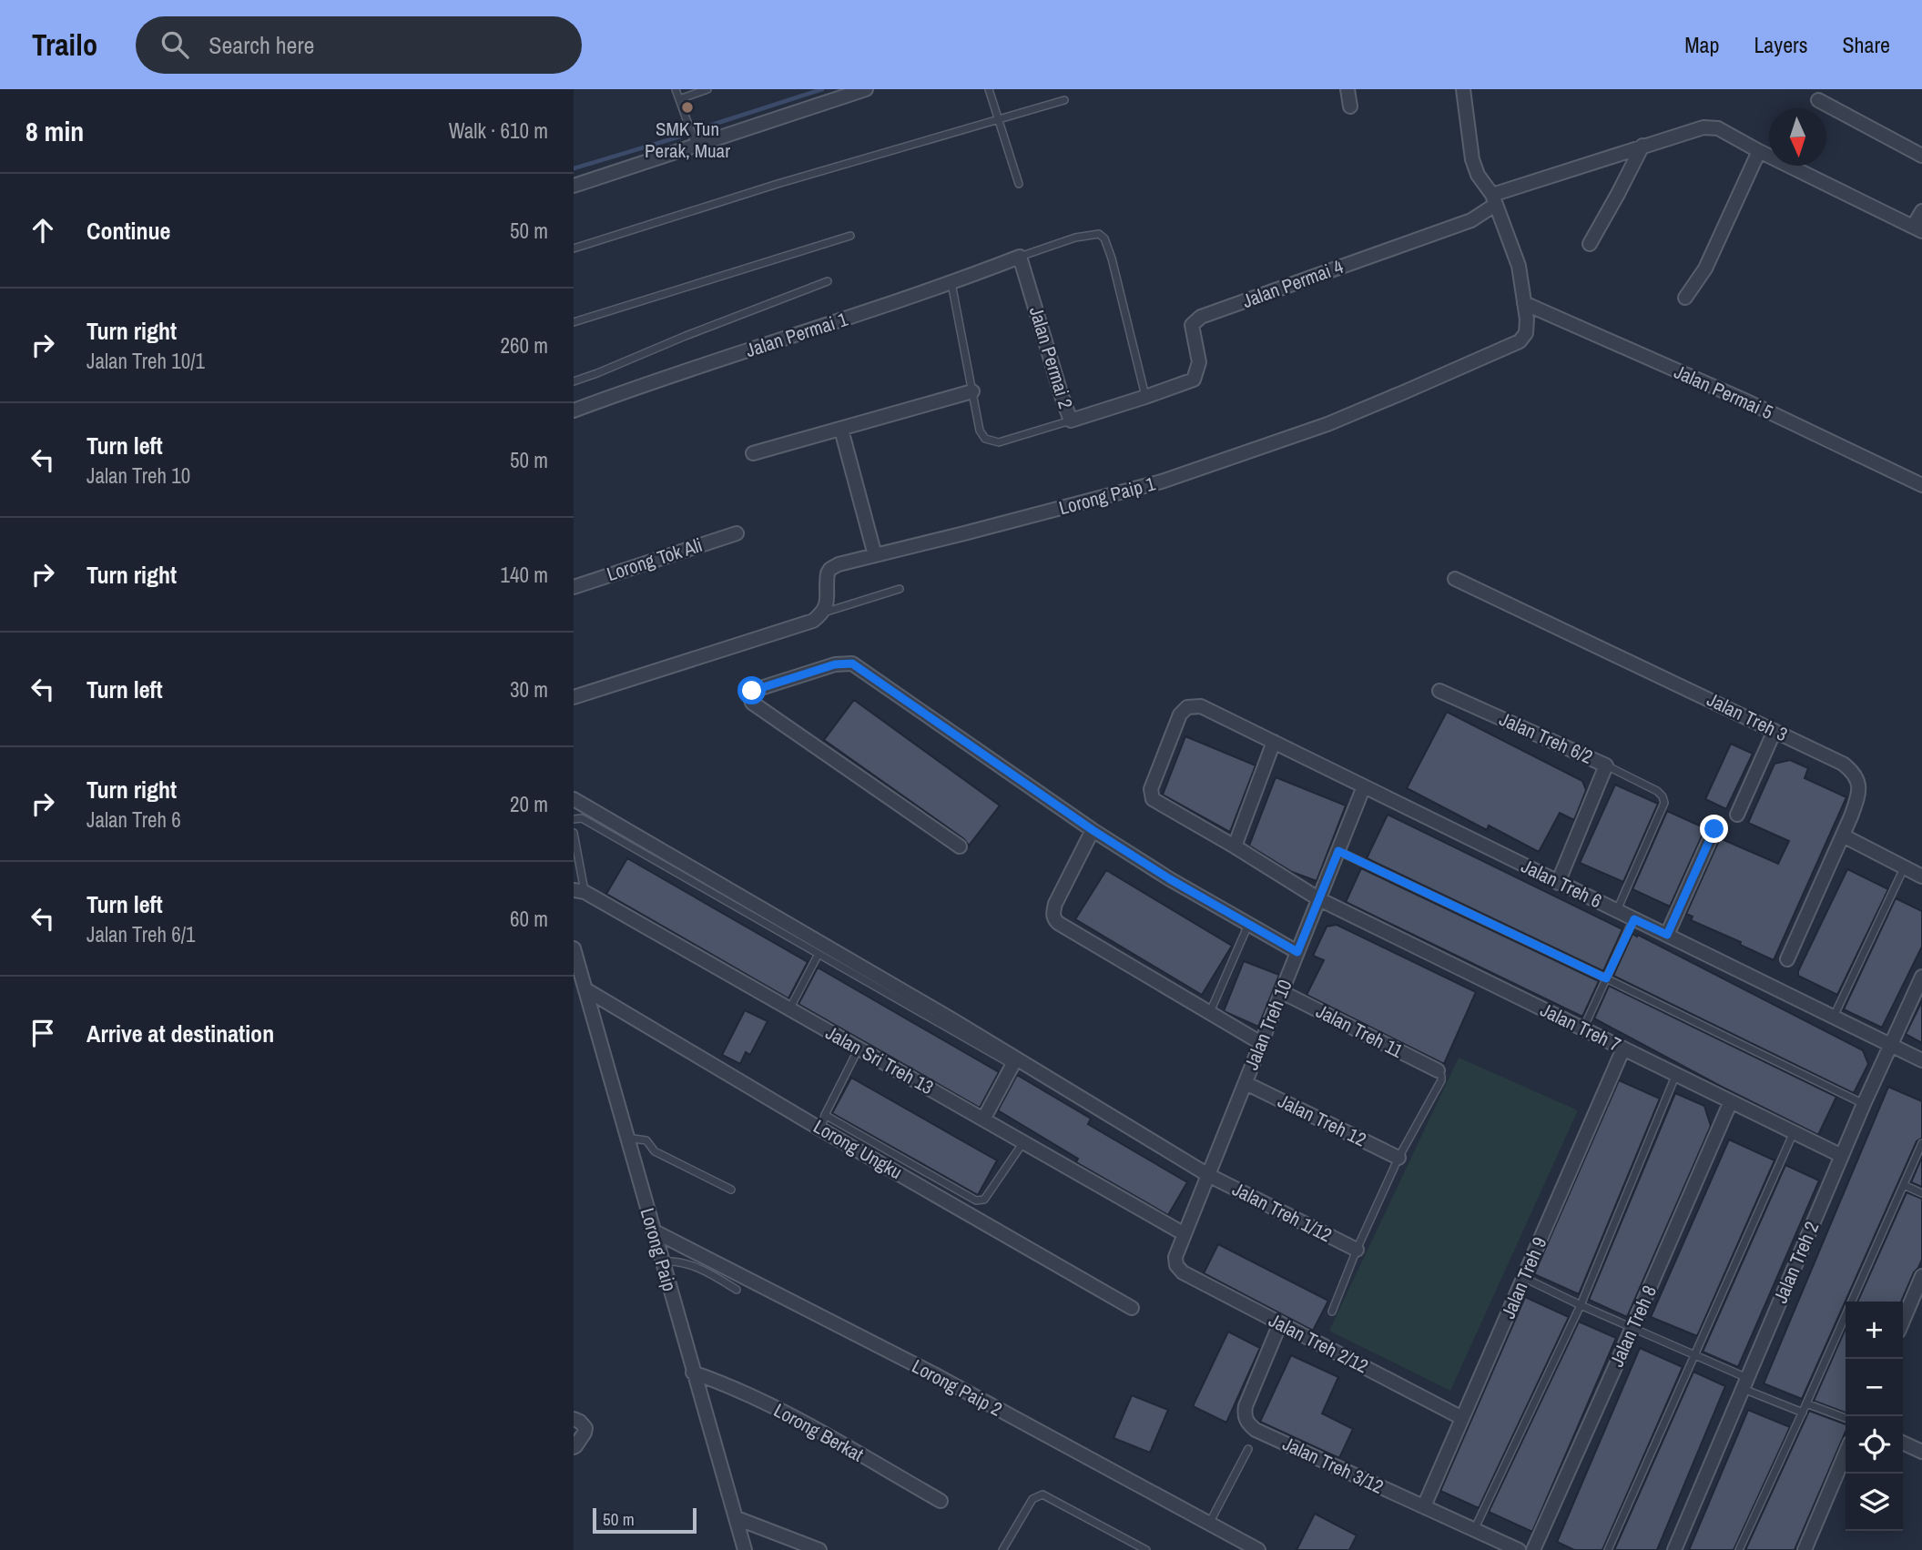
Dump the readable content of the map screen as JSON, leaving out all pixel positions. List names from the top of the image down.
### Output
{
  "streets": {
    "street": [
      "Jalan Permai 4",
      "Jalan Permai 1",
      "Jalan Permai 2",
      "Jalan Permai 5",
      "Lorong Paip 1",
      "Lorong Tok Ali",
      "Jalan Treh 3",
      "Jalan Treh 6/2",
      "Jalan Treh 6",
      "Jalan Treh 10",
      "Jalan Treh 7",
      "Jalan Treh 11",
      "Jalan Sri Treh 13",
      "Jalan Treh 12",
      "Lorong Ungku",
      "Jalan Treh 1/12",
      "Lorong Paip",
      "Jalan Treh 2",
      "Jalan Treh 9",
      "Jalan Treh 8",
      "Jalan Treh 2/12",
      "Lorong Paip 2",
      "Lorong Berkat",
      "Jalan Treh 3/12"
    ]
  },
  "crossings": [
    ["Jalan Permai 4", "Jalan Permai 2"],
    ["Jalan Permai 4", "Lorong Paip 1"],
    ["Jalan Permai 1", "Jalan Permai 2"],
    ["Jalan Permai 5", "Lorong Paip 1"],
    ["Jalan Treh 6/2", "Jalan Treh 6"],
    ["Jalan Treh 6", "Jalan Treh 10"],
    ["Jalan Treh 6", "Jalan Treh 7"],
    ["Jalan Treh 6", "Jalan Treh 2"],
    ["Jalan Treh 10", "Jalan Treh 7"],
    ["Jalan Treh 10", "Jalan Treh 11"],
    ["Jalan Treh 10", "Jalan Sri Treh 13"],
    ["Jalan Treh 10", "Jalan Treh 12"],
    ["Jalan Treh 10", "Jalan Treh 1/12"],
    ["Jalan Treh 10", "Jalan Treh 2/12"],
    ["Jalan Treh 7", "Jalan Treh 2"],
    ["Jalan Treh 7", "Jalan Treh 9"],
    ["Jalan Treh 7", "Jalan Treh 8"],
    ["Lorong Ungku", "Lorong Paip"],
    ["Lorong Paip", "Lorong Paip 2"],
    ["Lorong Paip", "Lorong Berkat"],
    ["Jalan Treh 9", "Jalan Treh 2/12"],
    ["Jalan Treh 9", "Jalan Treh 3/12"],
    ["Jalan Treh 2/12", "Jalan Treh 3/12"]
  ],
  "places": ["SMK Tun Perak, Muar"],
  "scale_bar": "50 m",
  "north": "bottom",
  "page": {
    "header": "Trailo",
    "search": "Search here",
    "nav": ["Map", "Layers", "Share"],
    "heading": ["8 min", "Walk · 610 m"],
    "list": [
      ["Continue", "50 m"],
      ["Turn right", "Jalan Treh 10/1", "260 m"],
      ["Turn left", "Jalan Treh 10", "50 m"],
      ["Turn right", "140 m"],
      ["Turn left", "30 m"],
      ["Turn right", "Jalan Treh 6", "20 m"],
      ["Turn left", "Jalan Treh 6/1", "60 m"],
      "Arrive at destination"
    ],
    "map_buttons": ["+", "−"],
    "scale": "50 m"
  }
}
